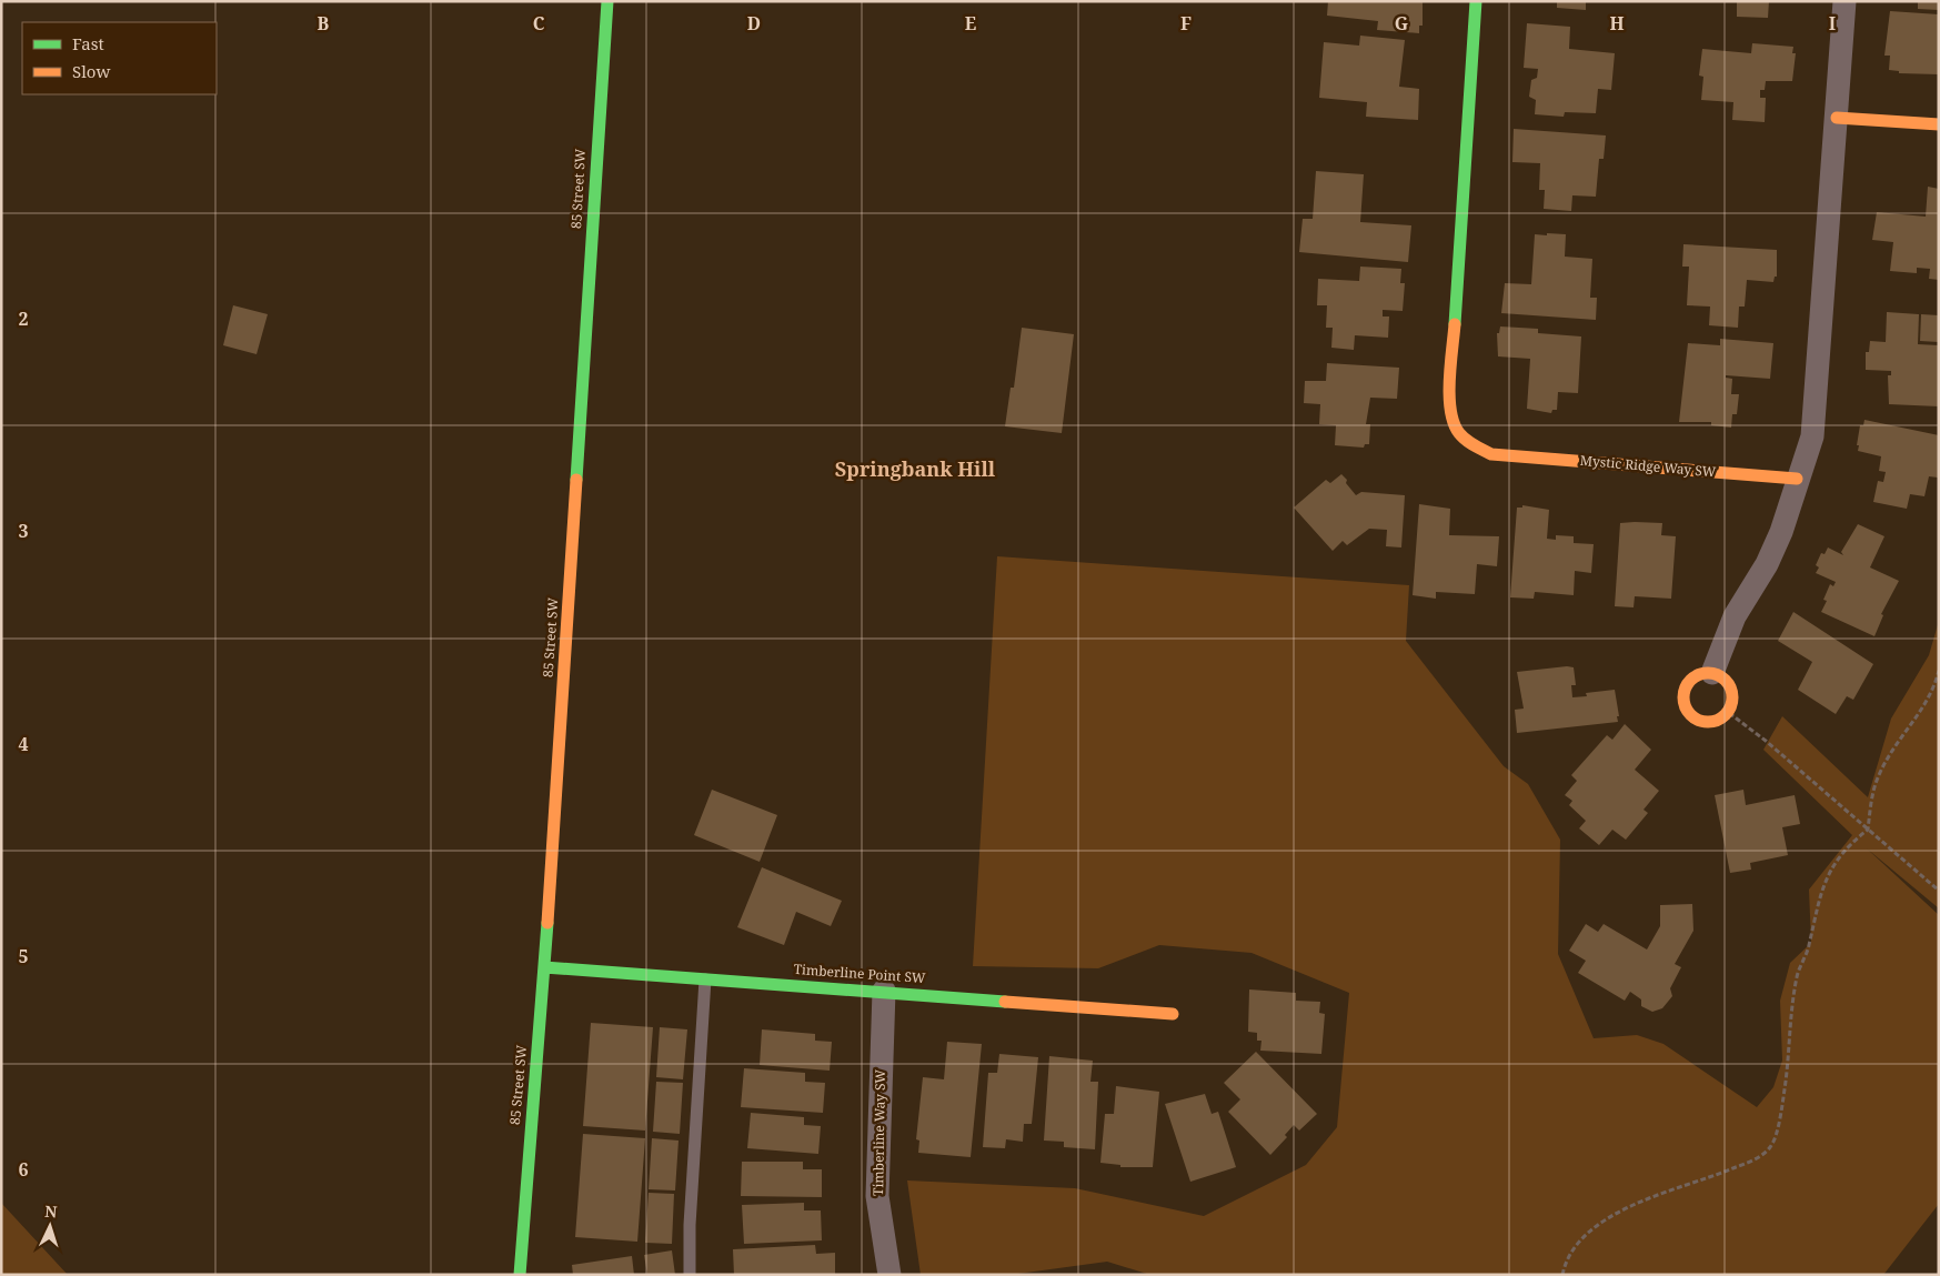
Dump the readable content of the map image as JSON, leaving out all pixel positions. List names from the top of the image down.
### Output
{
  "streets": {
    "street": [
      "85 Street SW",
      "Mystic Ridge Way SW",
      "Timberline Point SW",
      "Timberline Way SW"
    ]
  },
  "crossings": [
    ["85 Street SW", "Timberline Point SW"],
    ["Timberline Point SW", "Timberline Way SW"]
  ],
  "districts": ["Springbank Hill"],
  "legend": ["Fast", "Slow"],
  "north": "top",
  "grid": {
    "columns": [
      "B",
      "C",
      "D",
      "E",
      "F",
      "G",
      "H",
      "I"
    ],
    "rows": [
      "2",
      "3",
      "4",
      "5",
      "6"
    ]
  }
}
